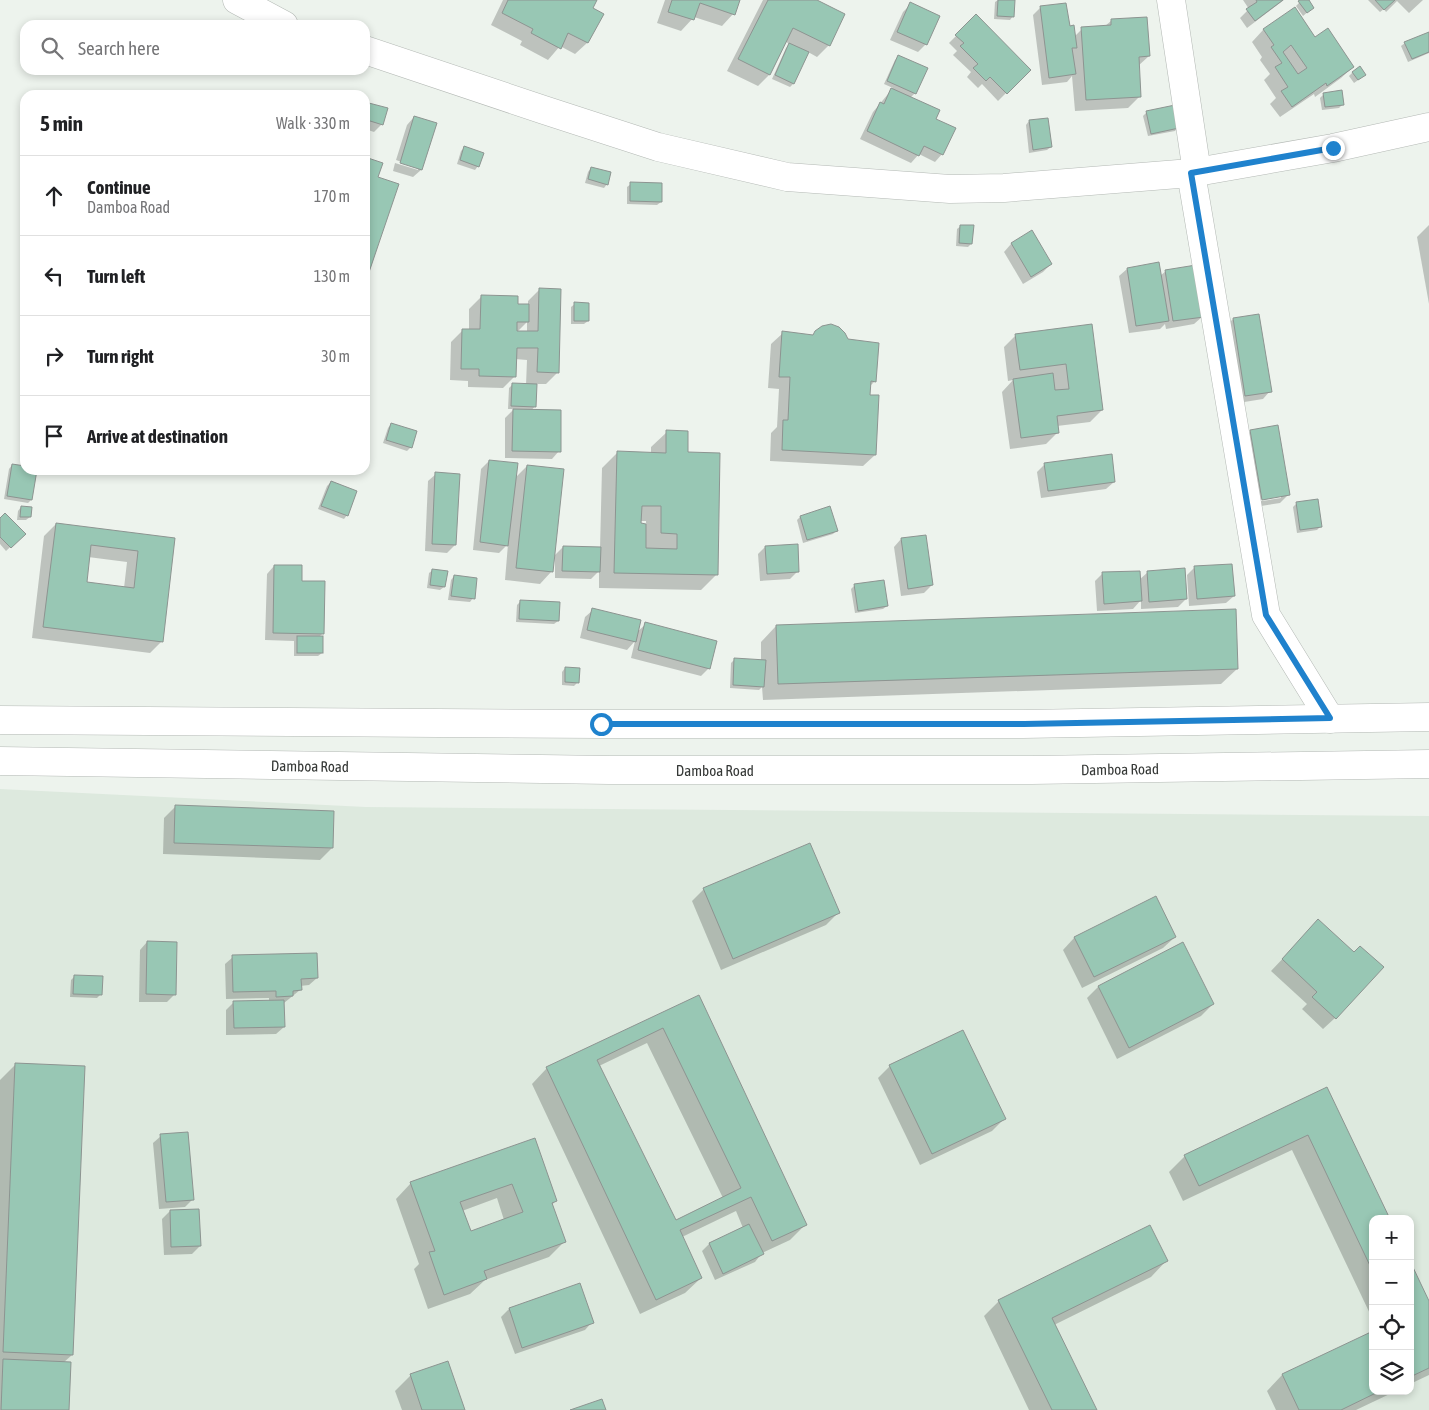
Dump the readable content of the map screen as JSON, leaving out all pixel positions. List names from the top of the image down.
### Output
{
  "streets": {
    "main road": ["Damboa Road"]
  },
  "page": {
    "search": "Search here",
    "heading": ["5 min", "Walk · 330 m"],
    "list": [
      ["Continue", "Damboa Road", "170 m"],
      ["Turn left", "130 m"],
      ["Turn right", "30 m"],
      "Arrive at destination"
    ],
    "map_buttons": ["+", "−"]
  }
}
